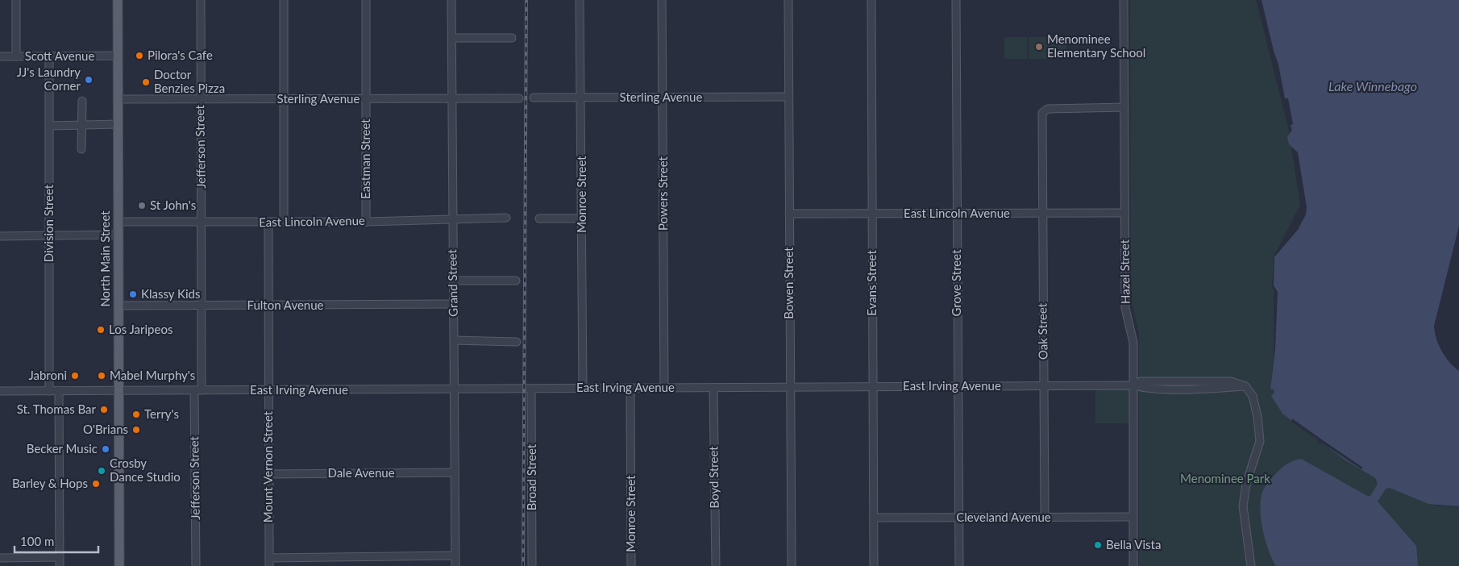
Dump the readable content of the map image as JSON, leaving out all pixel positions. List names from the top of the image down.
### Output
{
  "streets": {
    "main road": ["North Main Street"],
    "street": [
      "Scott Avenue",
      "Sterling Avenue",
      "Jefferson Street",
      "Eastman Street",
      "Powers Street",
      "Monroe Street",
      "East Lincoln Avenue",
      "Division Street",
      "Hazel Street",
      "Grand Street",
      "Bowen Street",
      "Evans Street",
      "Grove Street",
      "Fulton Avenue",
      "Oak Street",
      "East Irving Avenue",
      "Mount Vernon Street",
      "Dale Avenue",
      "Broad Street",
      "Boyd Street",
      "Cleveland Avenue"
    ]
  },
  "crossings": [
    ["Scott Avenue", "Division Street"],
    ["Scott Avenue", "North Main Street"],
    ["Sterling Avenue", "Jefferson Street"],
    ["Sterling Avenue", "Eastman Street"],
    ["Sterling Avenue", "Powers Street"],
    ["Sterling Avenue", "Monroe Street"],
    ["Sterling Avenue", "North Main Street"],
    ["Sterling Avenue", "Grand Street"],
    ["Sterling Avenue", "Bowen Street"],
    ["Jefferson Street", "East Lincoln Avenue"],
    ["Jefferson Street", "Fulton Avenue"],
    ["Jefferson Street", "East Irving Avenue"],
    ["Eastman Street", "East Lincoln Avenue"],
    ["Powers Street", "East Irving Avenue"],
    ["Monroe Street", "East Irving Avenue"],
    ["East Lincoln Avenue", "North Main Street"],
    ["East Lincoln Avenue", "Hazel Street"],
    ["East Lincoln Avenue", "Grand Street"],
    ["East Lincoln Avenue", "Bowen Street"],
    ["East Lincoln Avenue", "Evans Street"],
    ["East Lincoln Avenue", "Grove Street"],
    ["East Lincoln Avenue", "Oak Street"],
    ["East Lincoln Avenue", "Mount Vernon Street"],
    ["Division Street", "East Irving Avenue"],
    ["North Main Street", "Fulton Avenue"],
    ["North Main Street", "East Irving Avenue"],
    ["Hazel Street", "Oak Street"],
    ["Hazel Street", "East Irving Avenue"],
    ["Hazel Street", "Cleveland Avenue"],
    ["Grand Street", "Fulton Avenue"],
    ["Grand Street", "East Irving Avenue"],
    ["Grand Street", "Dale Avenue"],
    ["Bowen Street", "East Irving Avenue"],
    ["Evans Street", "East Irving Avenue"],
    ["Evans Street", "Cleveland Avenue"],
    ["Grove Street", "East Irving Avenue"],
    ["Grove Street", "Cleveland Avenue"],
    ["Fulton Avenue", "Mount Vernon Street"],
    ["Oak Street", "East Irving Avenue"],
    ["Oak Street", "Cleveland Avenue"],
    ["East Irving Avenue", "Mount Vernon Street"],
    ["East Irving Avenue", "Broad Street"],
    ["East Irving Avenue", "Boyd Street"],
    ["Mount Vernon Street", "Dale Avenue"]
  ],
  "water": ["Lake Winnebago"],
  "parks": ["Menominee Park"],
  "places": [
    "Menominee Elementary School",
    "Pilora's Cafe",
    "JJ's Laundry Corner",
    "Doctor Benzies Pizza",
    "St John's",
    "Klassy Kids",
    "Los Jaripeos",
    "Jabroni",
    "Mabel Murphy's",
    "St. Thomas Bar",
    "Terry's",
    "O'Brians",
    "Becker Music",
    "Crosby Dance Studio",
    "Barley & Hops",
    "Bella Vista"
  ],
  "scale_bar": "100 m"
}
